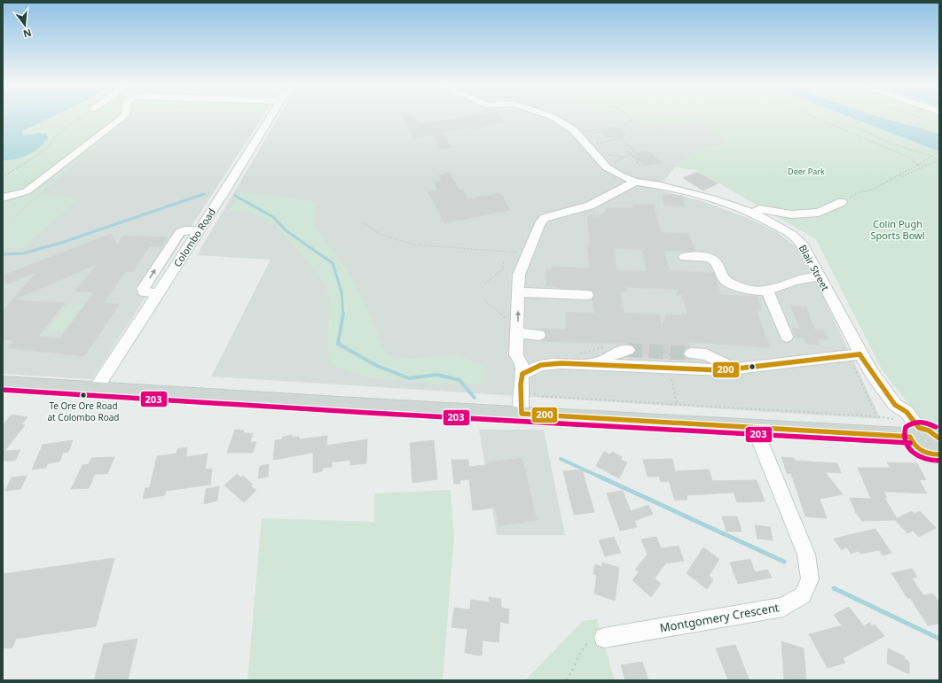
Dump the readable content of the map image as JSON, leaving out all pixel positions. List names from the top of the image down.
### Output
{
  "streets": {
    "street": ["Colombo Road", "Blair Street", "Montgomery Crescent"]
  },
  "parks": ["Deer Park", "Colin Pugh Sports Bowl"],
  "places": ["Te Ore Ore Road at Colombo Road"],
  "lines": ["transit line 200", "transit line 203"],
  "north": "bottom"
}
